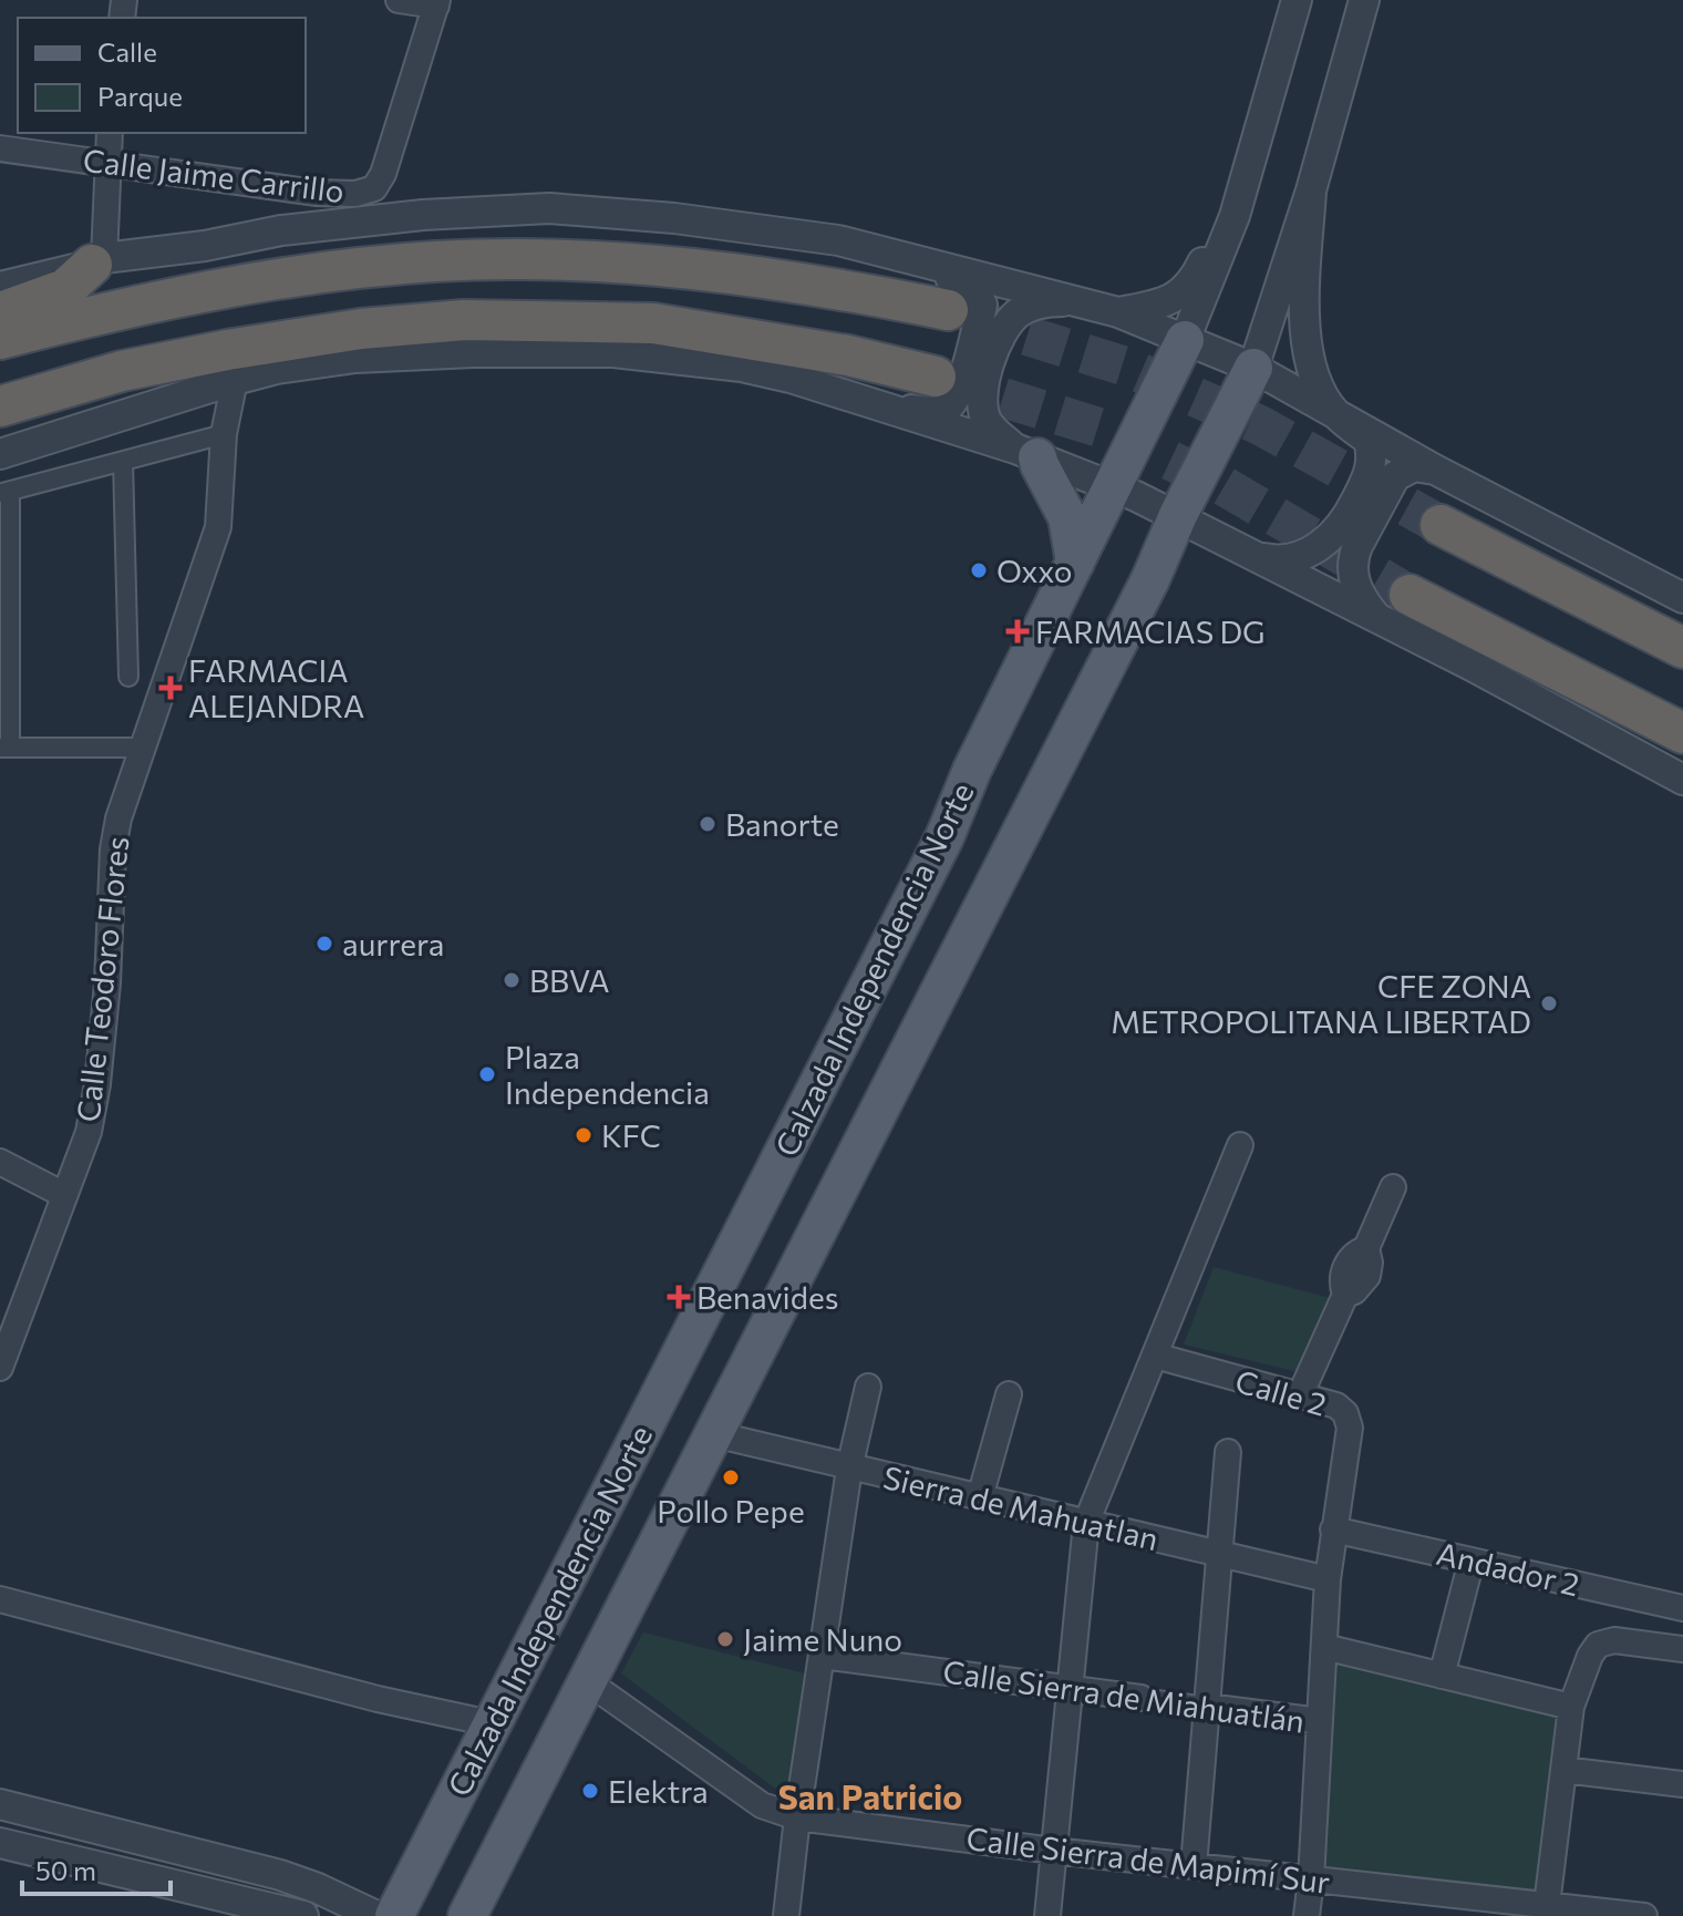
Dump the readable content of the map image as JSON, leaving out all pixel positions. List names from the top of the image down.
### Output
{
  "streets": {
    "main road": ["Calzada Independencia Norte"],
    "street": [
      "Calle Jaime Carrillo",
      "Calle Teodoro Flores",
      "Calle 2",
      "Sierra de Mahuatlan",
      "Andador 2",
      "Calle Sierra de Miahuatlán",
      "Calle Sierra de Mapimí Sur"
    ]
  },
  "crossings": [
    ["Calle 2", "Sierra de Mahuatlan"],
    ["Calle 2", "Andador 2"],
    ["Calle 2", "Calle Sierra de Miahuatlán"],
    ["Calle 2", "Calle Sierra de Mapimí Sur"]
  ],
  "districts": ["San Patricio"],
  "places": {
    "other": [
      "Oxxo",
      "Banorte",
      "aurrera",
      "BBVA",
      "CFE ZONA METROPOLITANA LIBERTAD",
      "Plaza Independencia",
      "KFC",
      "Pollo Pepe",
      "Jaime Nuno",
      "Elektra"
    ],
    "health": ["FARMACIAS DG", "FARMACIA ALEJANDRA", "Benavides"]
  },
  "legend": ["Calle", "Parque"],
  "scale_bar": "50 m"
}
